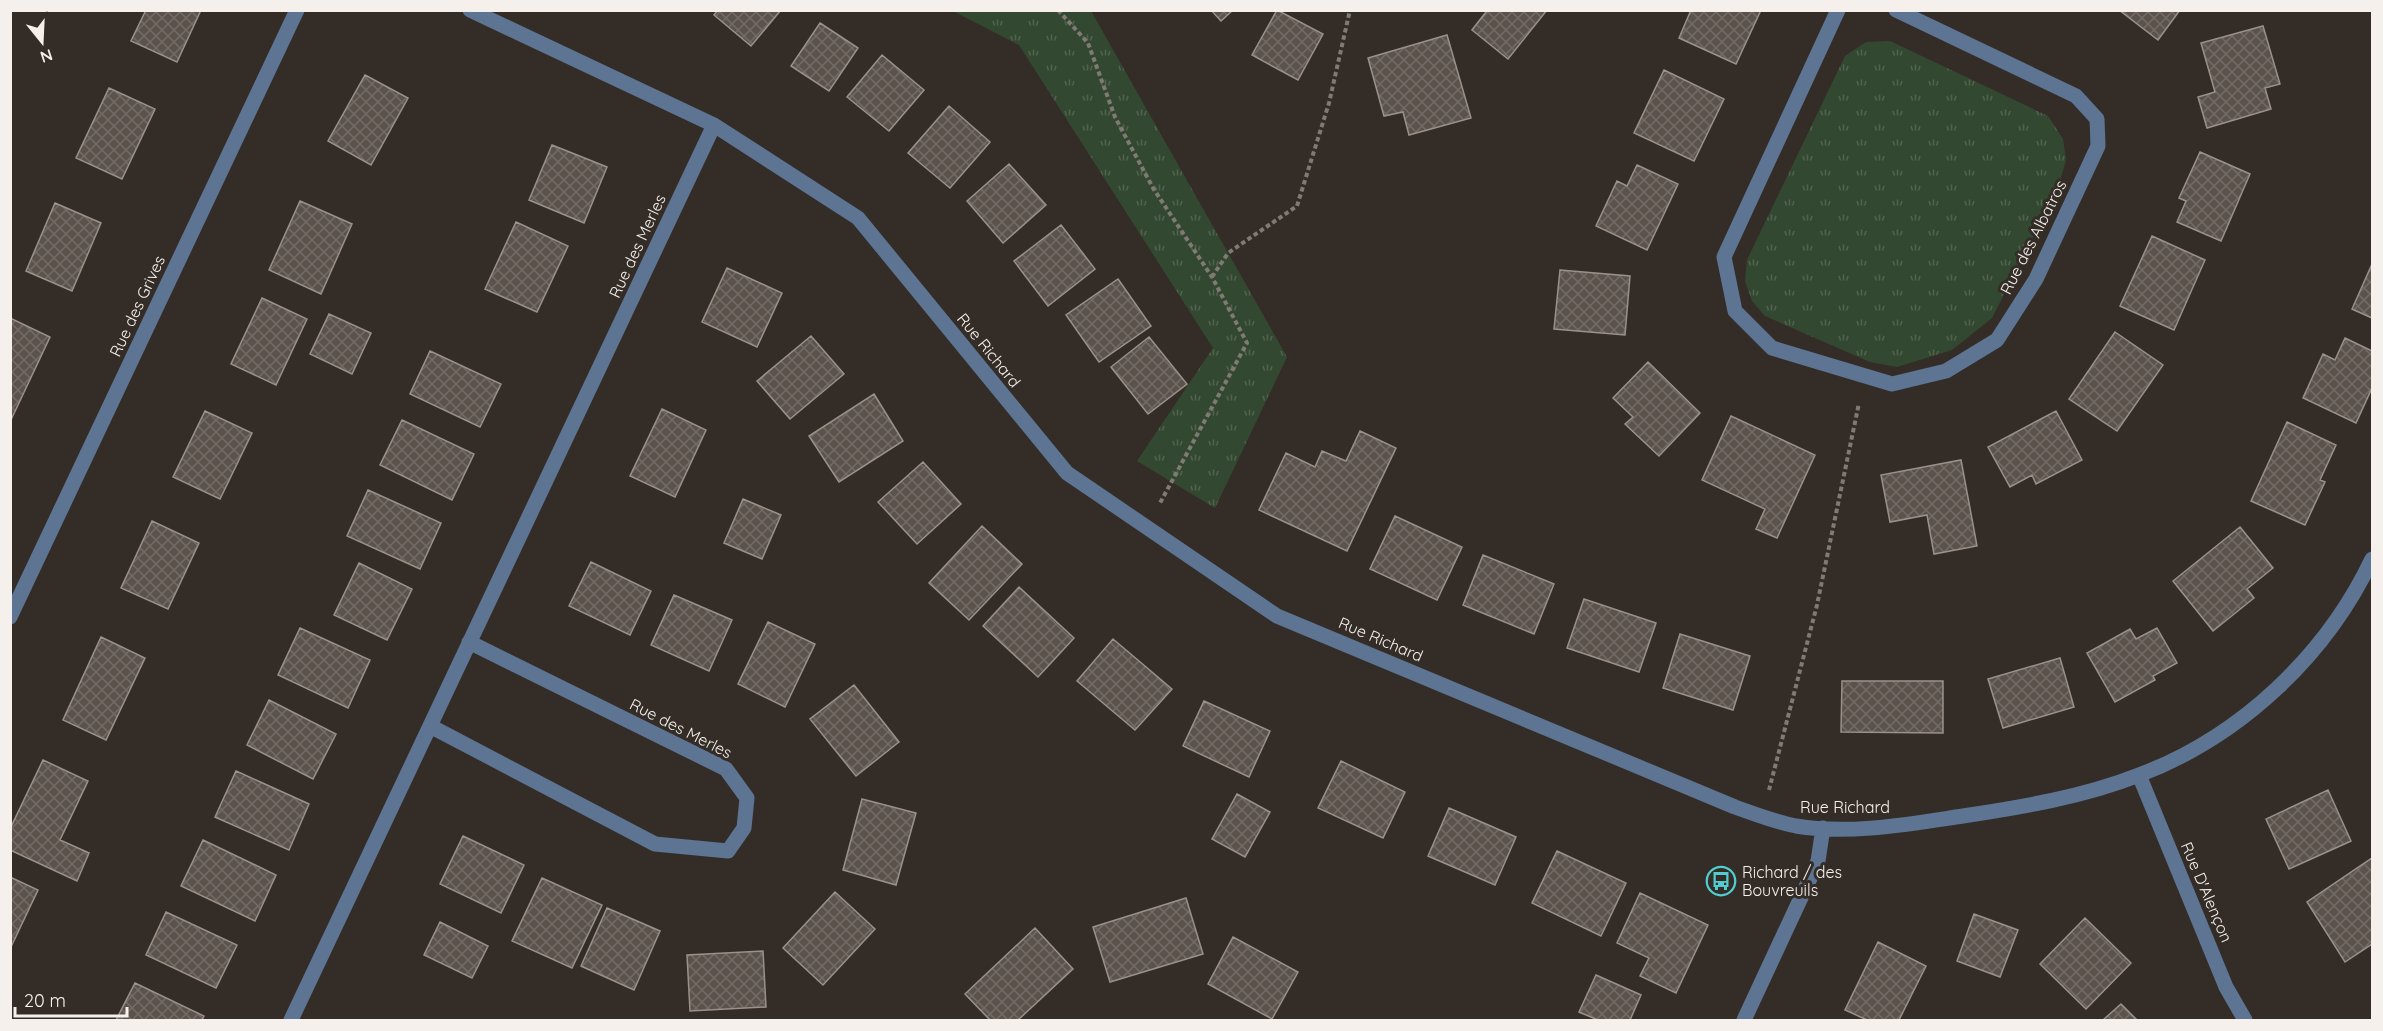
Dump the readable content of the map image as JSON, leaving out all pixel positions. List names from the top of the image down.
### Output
{
  "streets": {
    "street": [
      "Rue des Albatros",
      "Rue des Merles",
      "Rue des Grives",
      "Rue Richard",
      "Rue D'Alençon"
    ]
  },
  "crossings": [
    ["Rue des Merles", "Rue Richard"],
    ["Rue Richard", "Rue D'Alençon"]
  ],
  "places": {
    "bus stop": ["Richard / des Bouvreuils"]
  },
  "scale_bar": "20 m",
  "north": "bottom"
}
